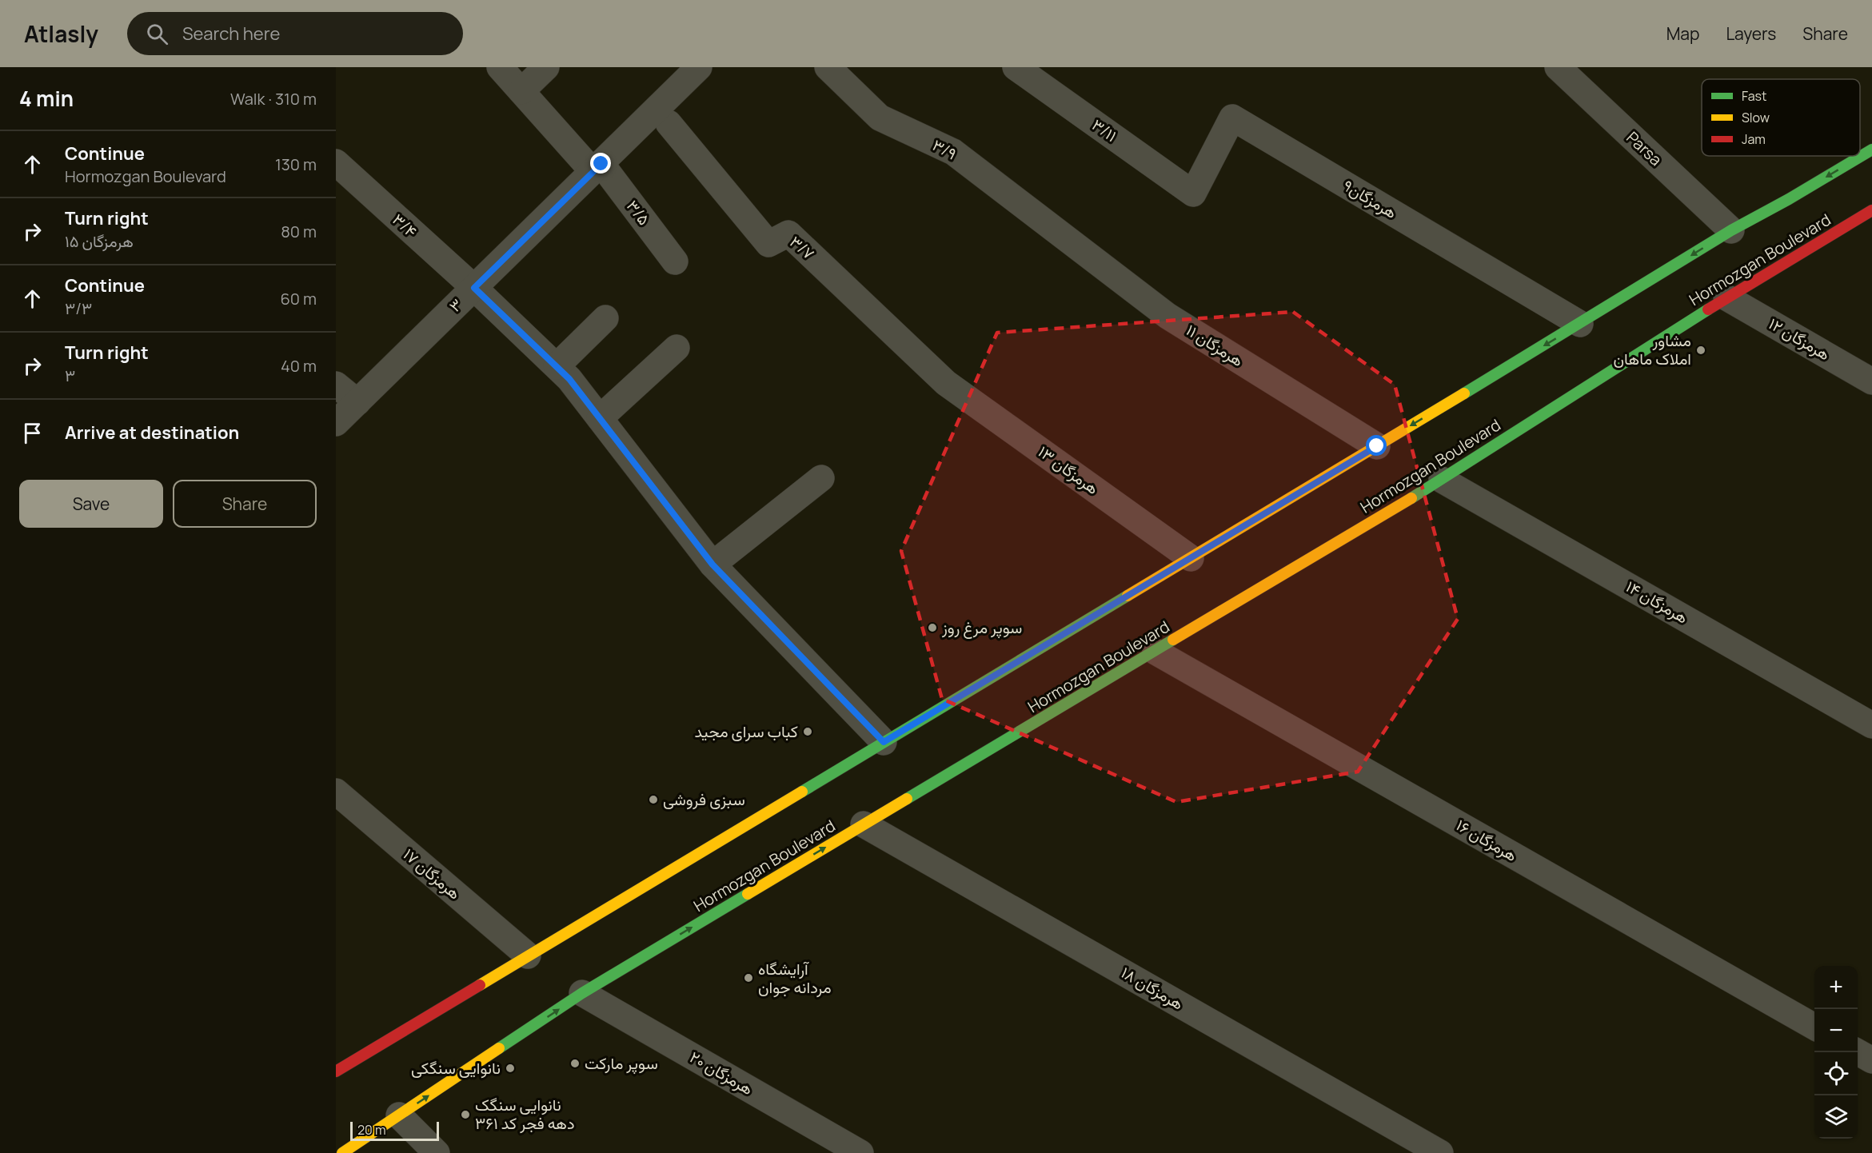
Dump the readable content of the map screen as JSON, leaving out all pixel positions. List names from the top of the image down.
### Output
{
  "streets": {
    "street": [
      "۳/۱۱",
      "Parsa",
      "۳/۹",
      "هرمزگان۹",
      "۳/۵",
      "۳/۴",
      "۳/۷",
      "Hormozgan Boulevard",
      "۳",
      "هرمزگان ۱۲",
      "هرمزگان ۱۱",
      "هرمزگان ۱۳",
      "هرمزگان ۱۴",
      "هرمزگان ۱۶",
      "هرمزگان ۱۷",
      "هرمزگان ۱۸",
      "هرمزگان ۲۰"
    ]
  },
  "crossings": [
    ["۳/۱۱", "هرمزگان۹"],
    ["۳/۹", "هرمزگان ۱۱"],
    ["۳/۵", "۳"],
    ["۳/۴", "۳"],
    ["۳/۷", "هرمزگان ۱۳"],
    ["Hormozgan Boulevard", "هرمزگان ۱۲"],
    ["Hormozgan Boulevard", "هرمزگان ۱۴"],
    ["Hormozgan Boulevard", "هرمزگان ۱۶"],
    ["Hormozgan Boulevard", "هرمزگان ۱۸"],
    ["Hormozgan Boulevard", "هرمزگان ۲۰"]
  ],
  "places": [
    "مشاور املاک ماهان",
    "سوپر مرغ روز",
    "کباب سرای مجید",
    "سبزی فروشی",
    "آرایشگاه مردانه جوان",
    "سوپر مارکت",
    "نانوایی سنگکی",
    "نانوایی سنگک دهه فجر کد ۳۶۱"
  ],
  "legend": ["Fast", "Slow", "Jam"],
  "scale_bar": "20 m",
  "page": {
    "header": "Atlasly",
    "search": "Search here",
    "nav": ["Map", "Layers", "Share"],
    "heading": ["4 min", "Walk · 310 m"],
    "list": [
      ["Continue", "Hormozgan Boulevard", "130 m"],
      ["Turn right", "هرمزگان ۱۵", "80 m"],
      ["Continue", "۳/۳", "60 m"],
      ["Turn right", "۳", "40 m"],
      "Arrive at destination"
    ],
    "buttons": ["Save", "Share"],
    "map_buttons": ["+", "−"],
    "scale": "20 m"
  }
}
